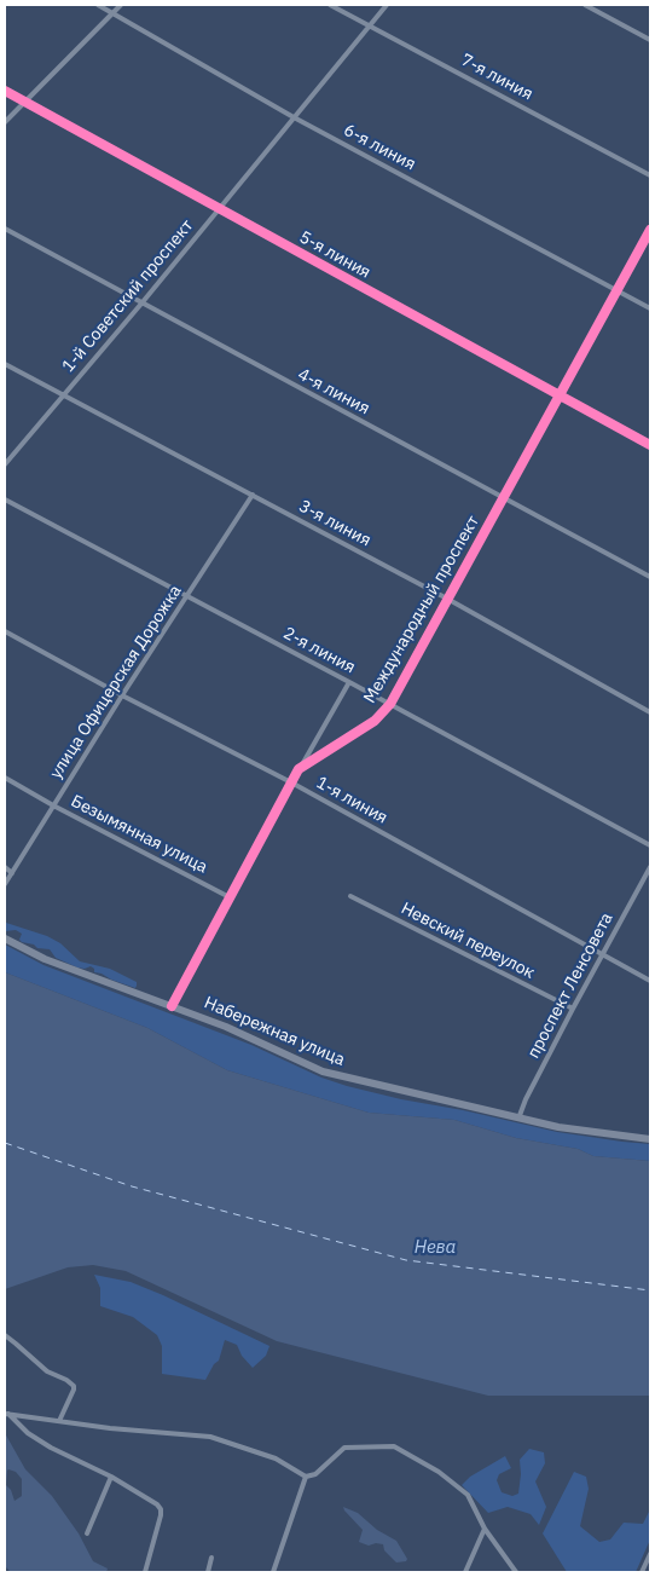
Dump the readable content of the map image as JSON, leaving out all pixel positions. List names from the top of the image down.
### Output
{
  "streets": {
    "main road": ["Набережная улица"],
    "street": [
      "7-я линия",
      "6-я линия",
      "5-я линия",
      "1-й Советский проспект",
      "4-я линия",
      "3-я линия",
      "Международный проспект",
      "2-я линия",
      "улица Офицерская Дорожка",
      "1-я линия",
      "Безымянная улица",
      "Невский переулок",
      "проспект Ленсовета"
    ]
  },
  "crossings": [
    ["7-я линия", "1-й Советский проспект"],
    ["6-я линия", "1-й Советский проспект"],
    ["6-я линия", "Международный проспект"],
    ["5-я линия", "1-й Советский проспект"],
    ["5-я линия", "Международный проспект"],
    ["1-й Советский проспект", "4-я линия"],
    ["1-й Советский проспект", "3-я линия"],
    ["4-я линия", "Международный проспект"],
    ["3-я линия", "Международный проспект"],
    ["3-я линия", "улица Офицерская Дорожка"],
    ["Международный проспект", "2-я линия"],
    ["Международный проспект", "1-я линия"],
    ["Международный проспект", "Безымянная улица"],
    ["Международный проспект", "Набережная улица"],
    ["2-я линия", "улица Офицерская Дорожка"],
    ["улица Офицерская Дорожка", "1-я линия"],
    ["улица Офицерская Дорожка", "Безымянная улица"],
    ["1-я линия", "проспект Ленсовета"],
    ["Невский переулок", "проспект Ленсовета"],
    ["проспект Ленсовета", "Набережная улица"]
  ],
  "water": ["Нева"]
}
